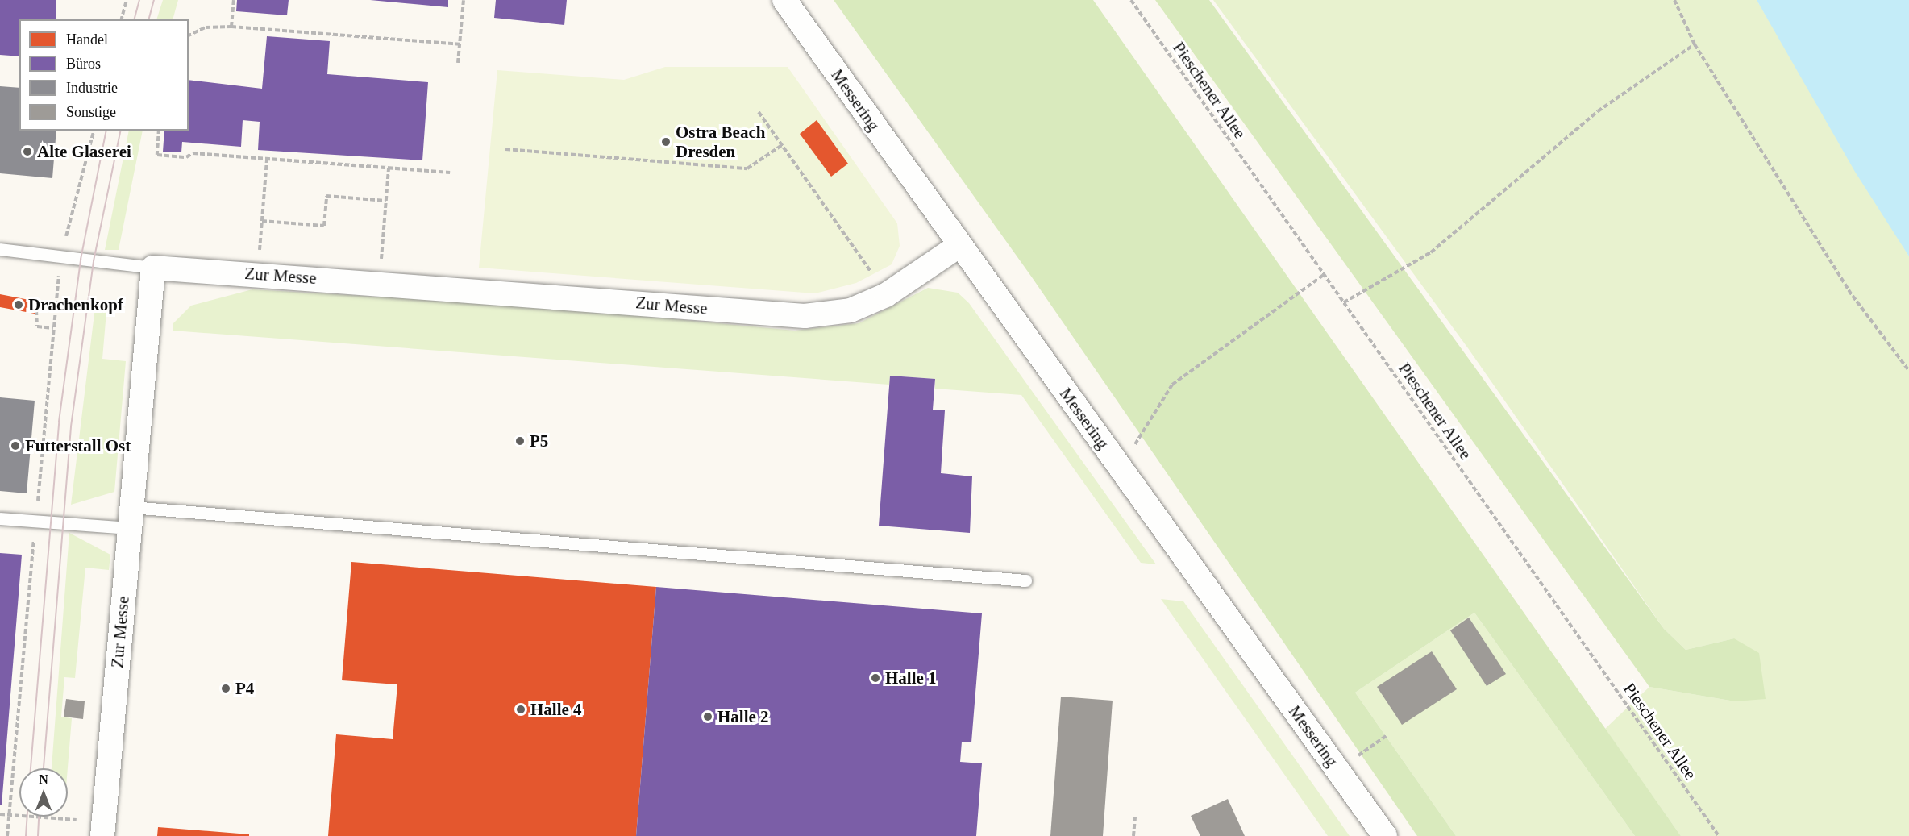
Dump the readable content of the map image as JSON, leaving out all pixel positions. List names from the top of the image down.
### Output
{
  "streets": {
    "street": ["Messering", "Zur Messe"],
    "path": ["Pieschener Allee"]
  },
  "crossings": [
    ["Messering", "Zur Messe"]
  ],
  "places": [
    "Ostra Beach Dresden",
    "Alte Glaserei",
    "Drachenkopf",
    "P5",
    "Futterstall Ost",
    "Halle 1",
    "P4",
    "Halle 4",
    "Halle 2"
  ],
  "legend": [
    "Handel",
    "Büros",
    "Industrie",
    "Sonstige"
  ],
  "north": "top"
}
